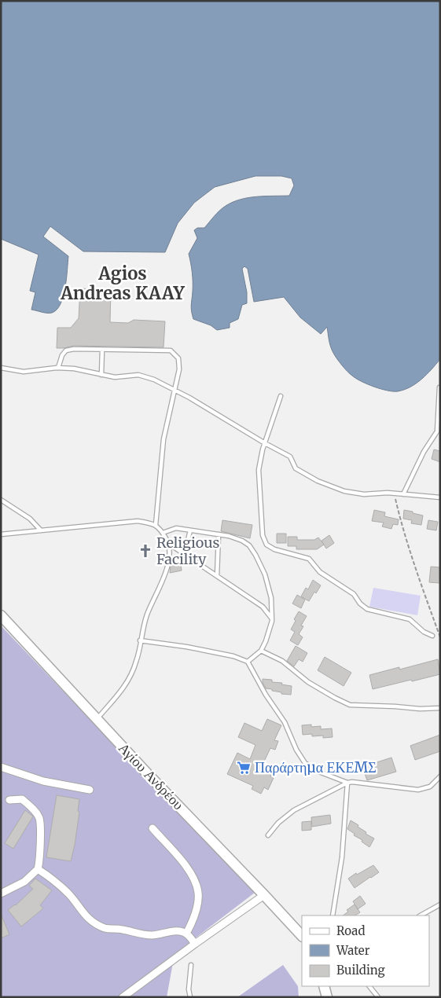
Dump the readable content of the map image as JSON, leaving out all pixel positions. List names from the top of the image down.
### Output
{
  "streets": {
    "main road": ["Αγίου Ανδρέου"]
  },
  "districts": ["Agios Andreas KAAY"],
  "places": {
    "church": ["Religious Facility"],
    "supermarket": ["Παράρτημα ΕΚΕΜΣ"]
  },
  "legend": ["Road", "Water", "Building"]
}
